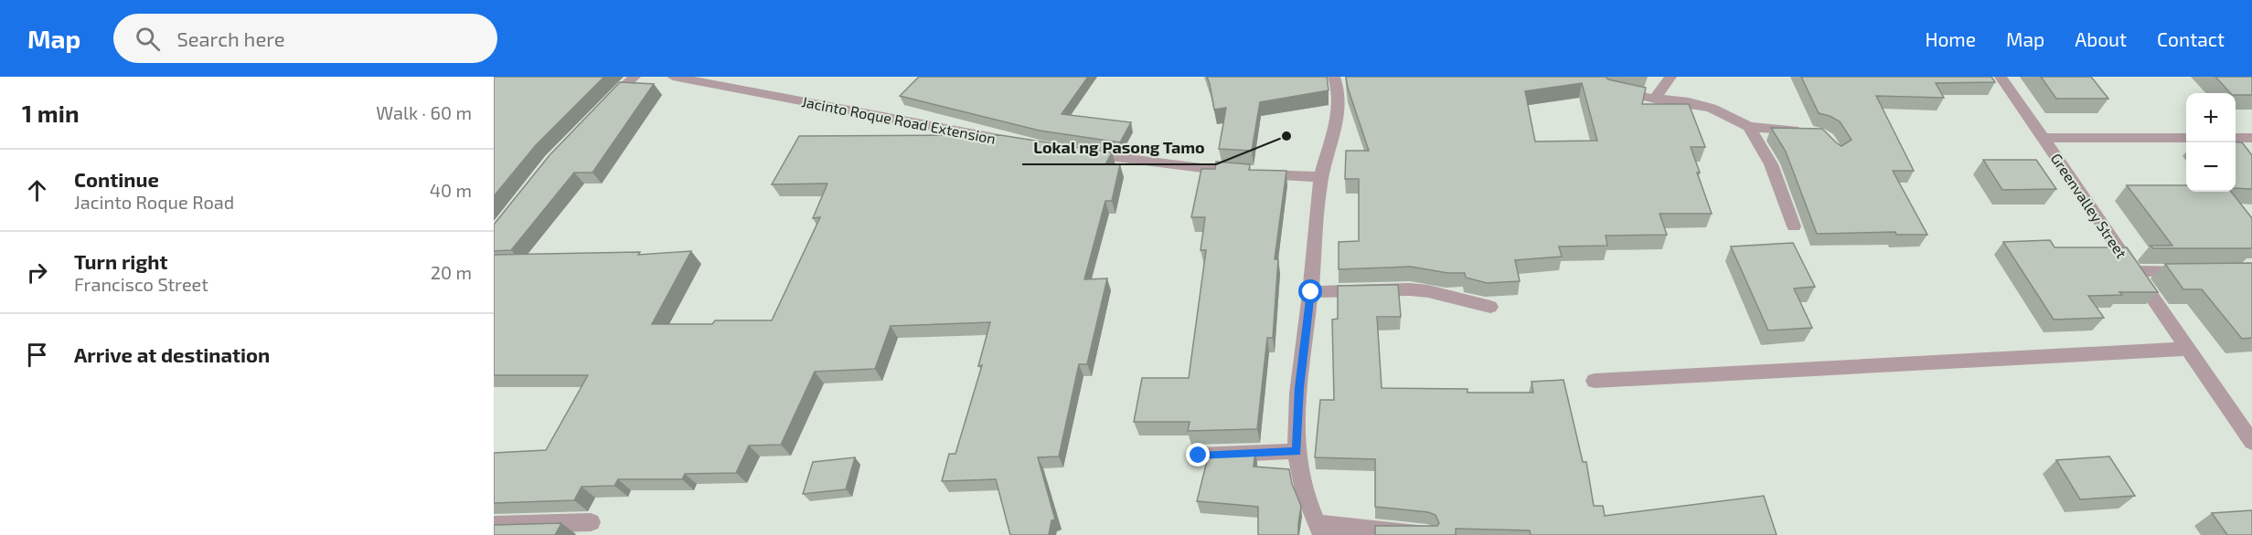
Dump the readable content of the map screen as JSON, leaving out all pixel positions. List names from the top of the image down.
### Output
{
  "streets": {
    "street": ["Jacinto Roque Road Extension", "Greenvalley Street"]
  },
  "places": ["Lokal ng Pasong Tamo"],
  "page": {
    "header": "Map",
    "search": "Search here",
    "nav": [
      "Home",
      "Map",
      "About",
      "Contact"
    ],
    "heading": ["1 min", "Walk · 60 m"],
    "map_buttons": ["+", "−"],
    "list": [
      ["Continue", "Jacinto Roque Road", "40 m"],
      ["Turn right", "Francisco Street", "20 m"],
      "Arrive at destination"
    ]
  }
}
